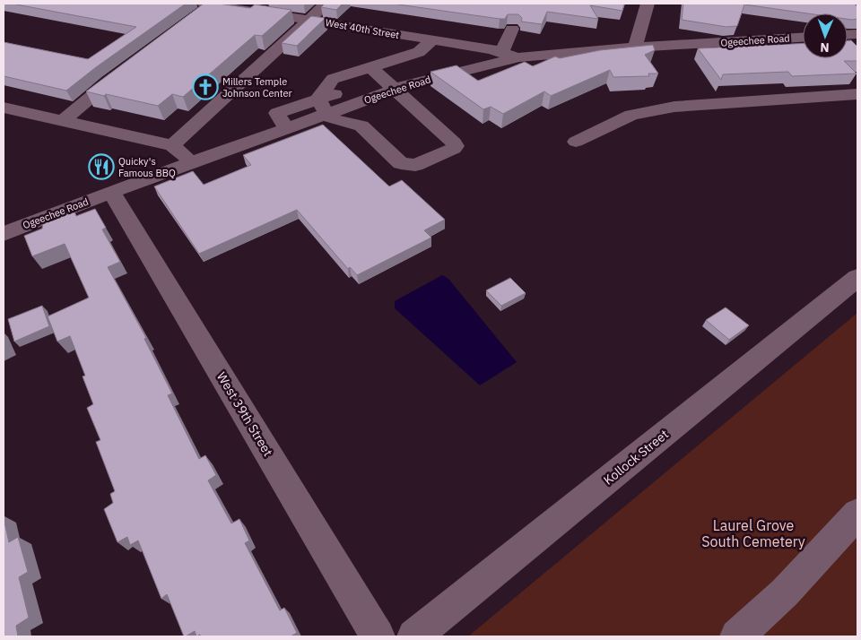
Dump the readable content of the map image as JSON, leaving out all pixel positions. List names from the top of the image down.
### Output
{
  "streets": {
    "street": [
      "West 40th Street",
      "Ogeechee Road",
      "West 39th Street",
      "Kollock Street"
    ]
  },
  "crossings": [
    ["West 40th Street", "Ogeechee Road"],
    ["Ogeechee Road", "West 39th Street"]
  ],
  "parks": ["Laurel Grove South Cemetery"],
  "places": {
    "church": ["Millers Temple Johnson Center"],
    "restaurant": ["Quicky's Famous BBQ"]
  },
  "north": "bottom"
}
